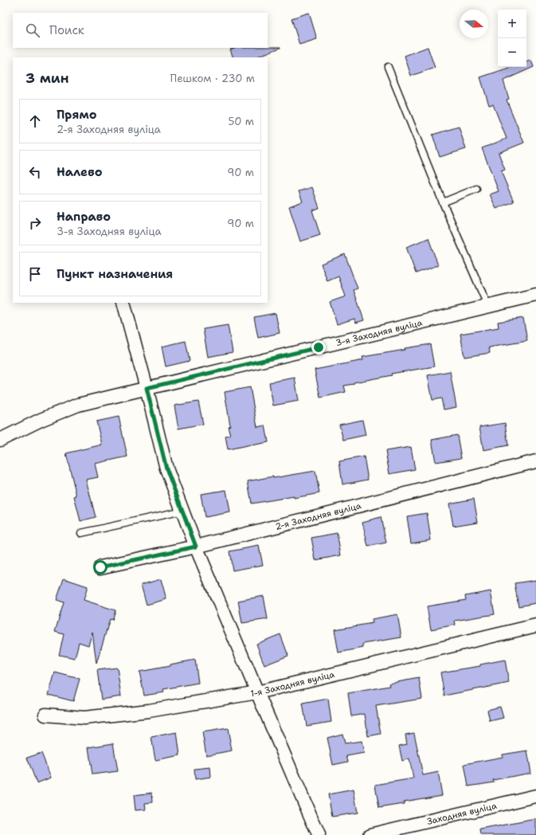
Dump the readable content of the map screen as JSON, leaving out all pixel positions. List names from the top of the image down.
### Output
{
  "streets": {
    "street": [
      "3-я Заходняя вуліца",
      "2-я Заходняя вуліца",
      "1-я Заходняя вуліца",
      "Заходняя вуліца"
    ]
  },
  "north": "right",
  "page": {
    "map_buttons": ["+", "−"],
    "search": "Поиск",
    "heading": ["3 мин", "Пешком · 230 m"],
    "list": [
      ["Прямо", "2-я Заходняя вуліца", "50 m"],
      ["Налево", "90 m"],
      ["Направо", "3-я Заходняя вуліца", "90 m"],
      "Пункт назначения"
    ]
  }
}
